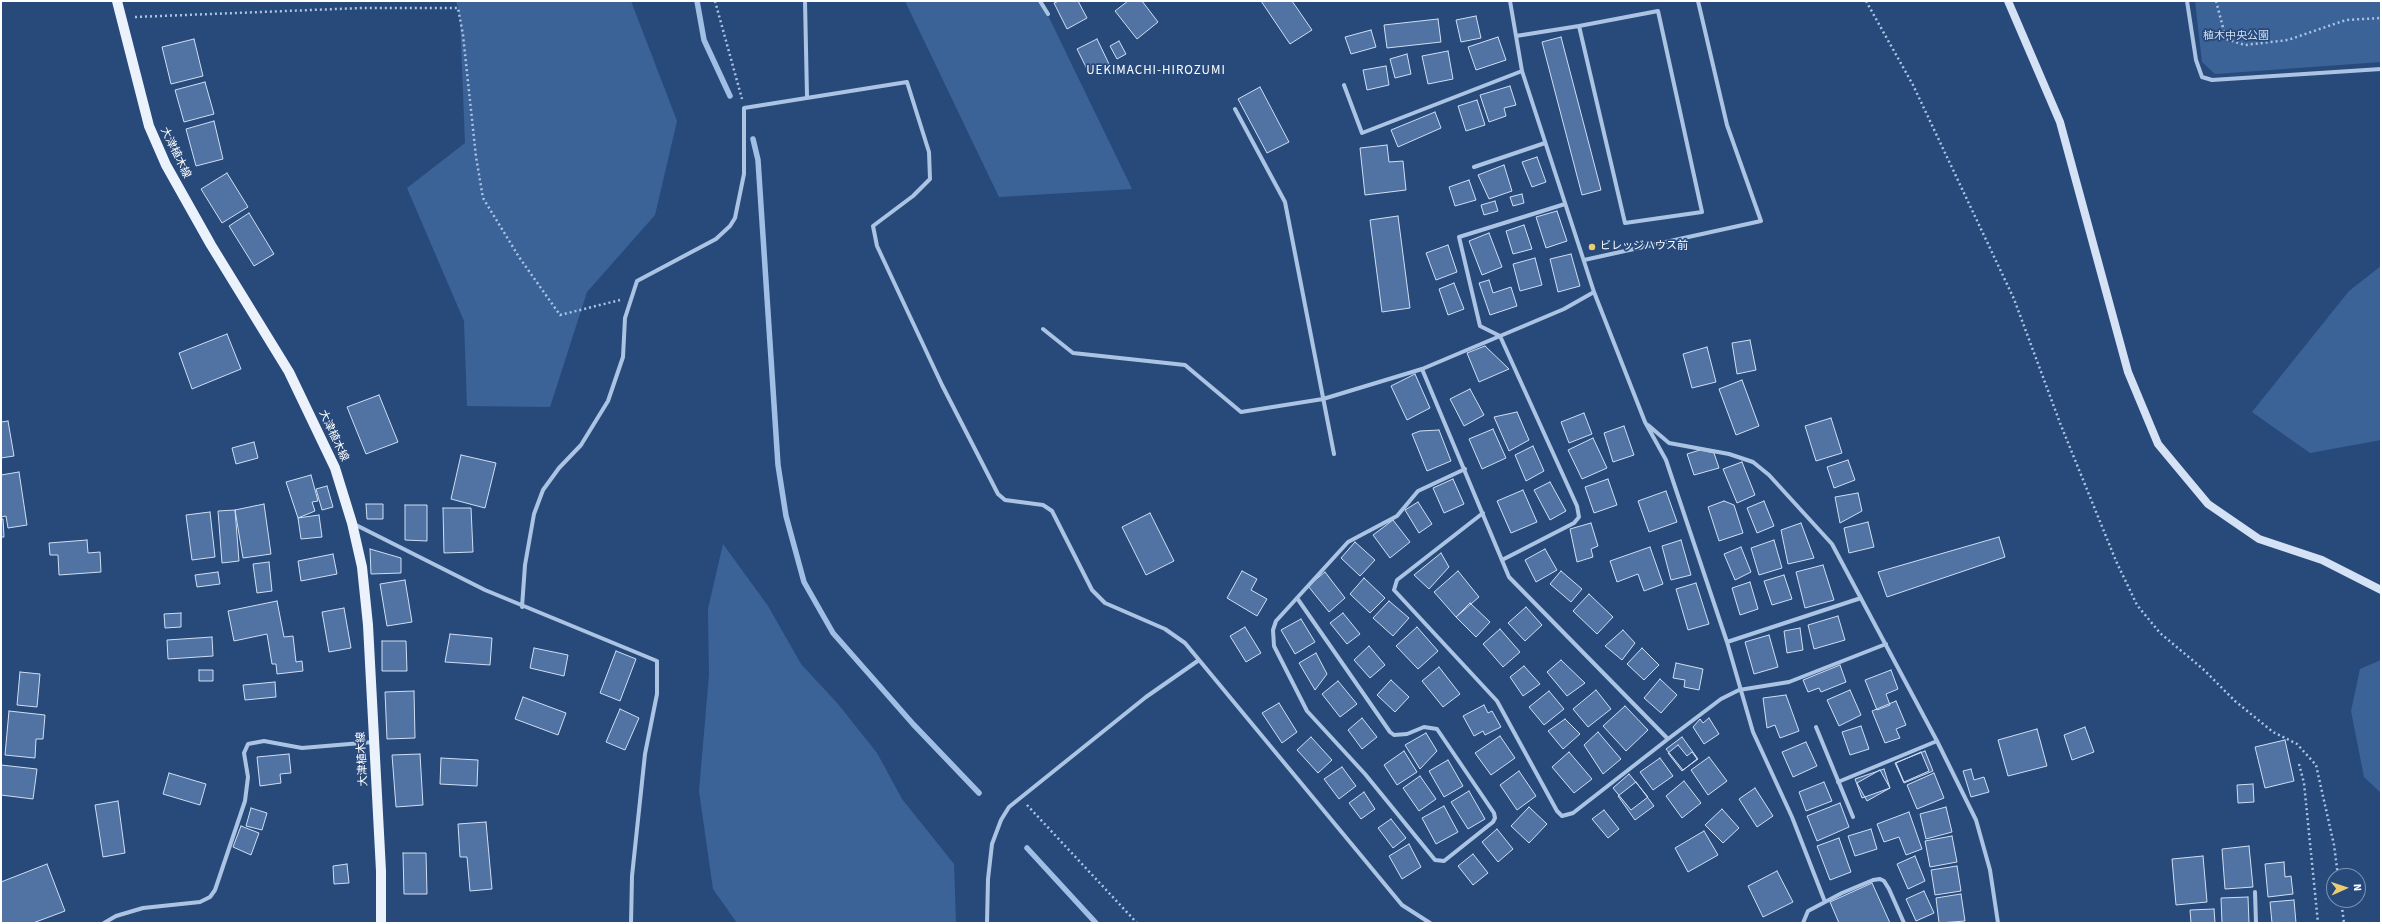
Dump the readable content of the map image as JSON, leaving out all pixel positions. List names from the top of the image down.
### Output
{
  "streets": {
    "main road": ["大津植木線"]
  },
  "districts": ["UEKIMACHI-HIROZUMI"],
  "parks": ["植木中央公園"],
  "places": ["ビレッジハウス前"],
  "north": "right"
}
